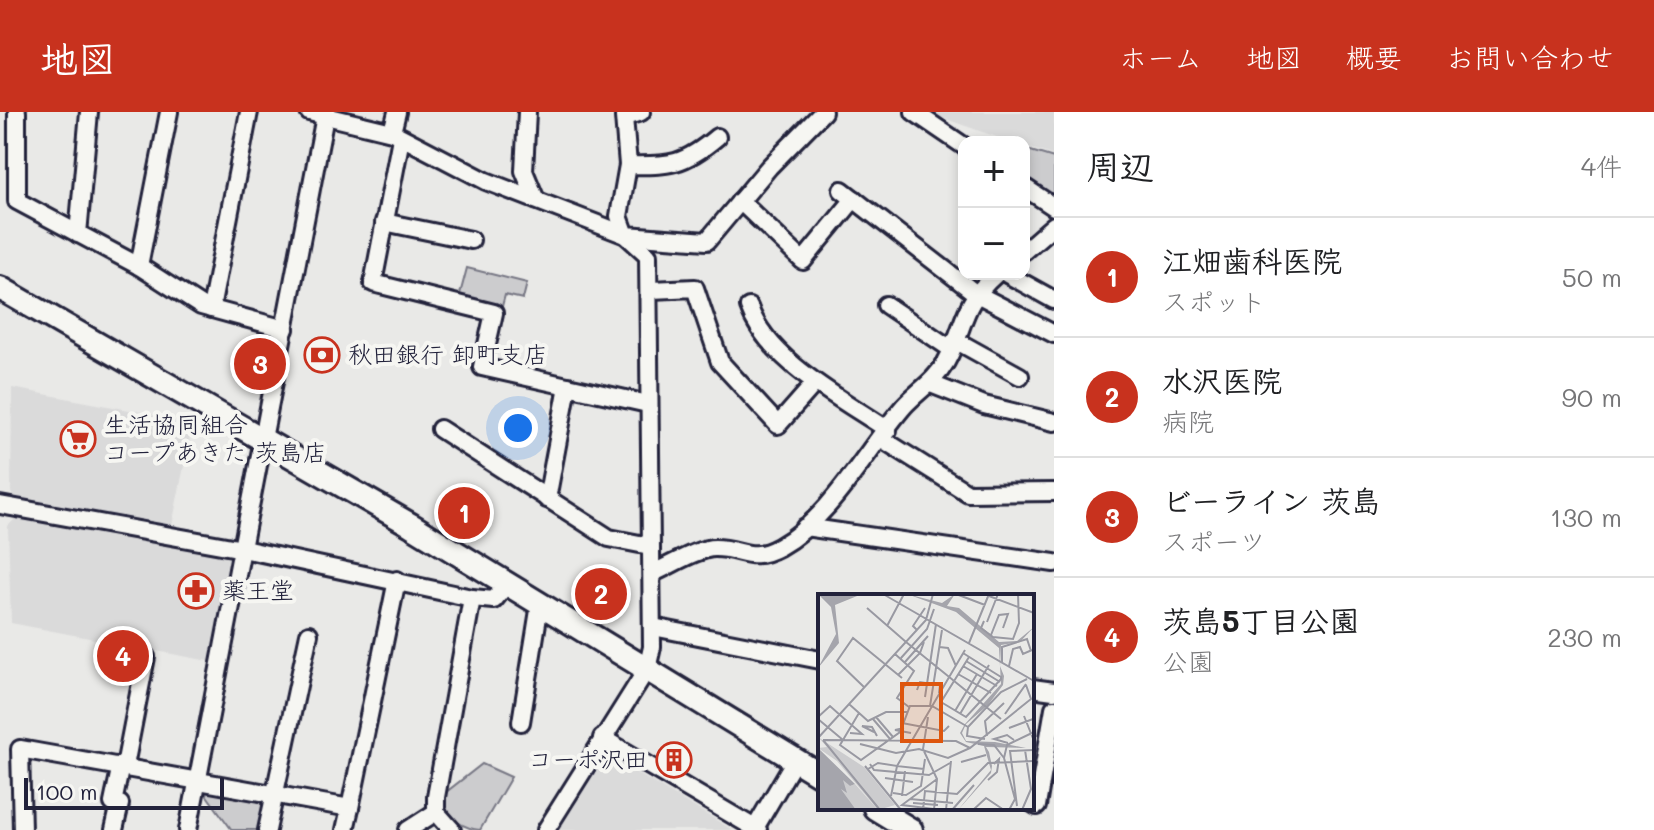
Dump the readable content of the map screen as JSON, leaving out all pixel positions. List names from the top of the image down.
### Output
{
  "places": {
    "bank": ["秋田銀行 卸町支店"],
    "supermarket": ["生活協同組合 コープあきた 茨島店"],
    "pharmacy": ["薬王堂"],
    "building": ["コーポ沢田"]
  },
  "scale_bar": "100 m",
  "page": {
    "header": "地図",
    "nav": [
      "ホーム",
      "地図",
      "概要",
      "お問い合わせ"
    ],
    "heading": ["周辺", "4件"],
    "map_buttons": ["+", "−"],
    "list": [
      {
        "mark": "1",
        "name": "江畑歯科医院",
        "note": "スポット",
        "value": "50 m"
      },
      {
        "mark": "2",
        "name": "水沢医院",
        "note": "病院",
        "value": "90 m"
      },
      {
        "mark": "3",
        "name": "ビーライン 茨島",
        "note": "スポーツ",
        "value": "130 m"
      },
      {
        "mark": "4",
        "name": "茨島5丁目公園",
        "note": "公園",
        "value": "230 m"
      }
    ],
    "pins": [
      "3",
      "1",
      "2",
      "4"
    ],
    "scale": "100 m"
  }
}
